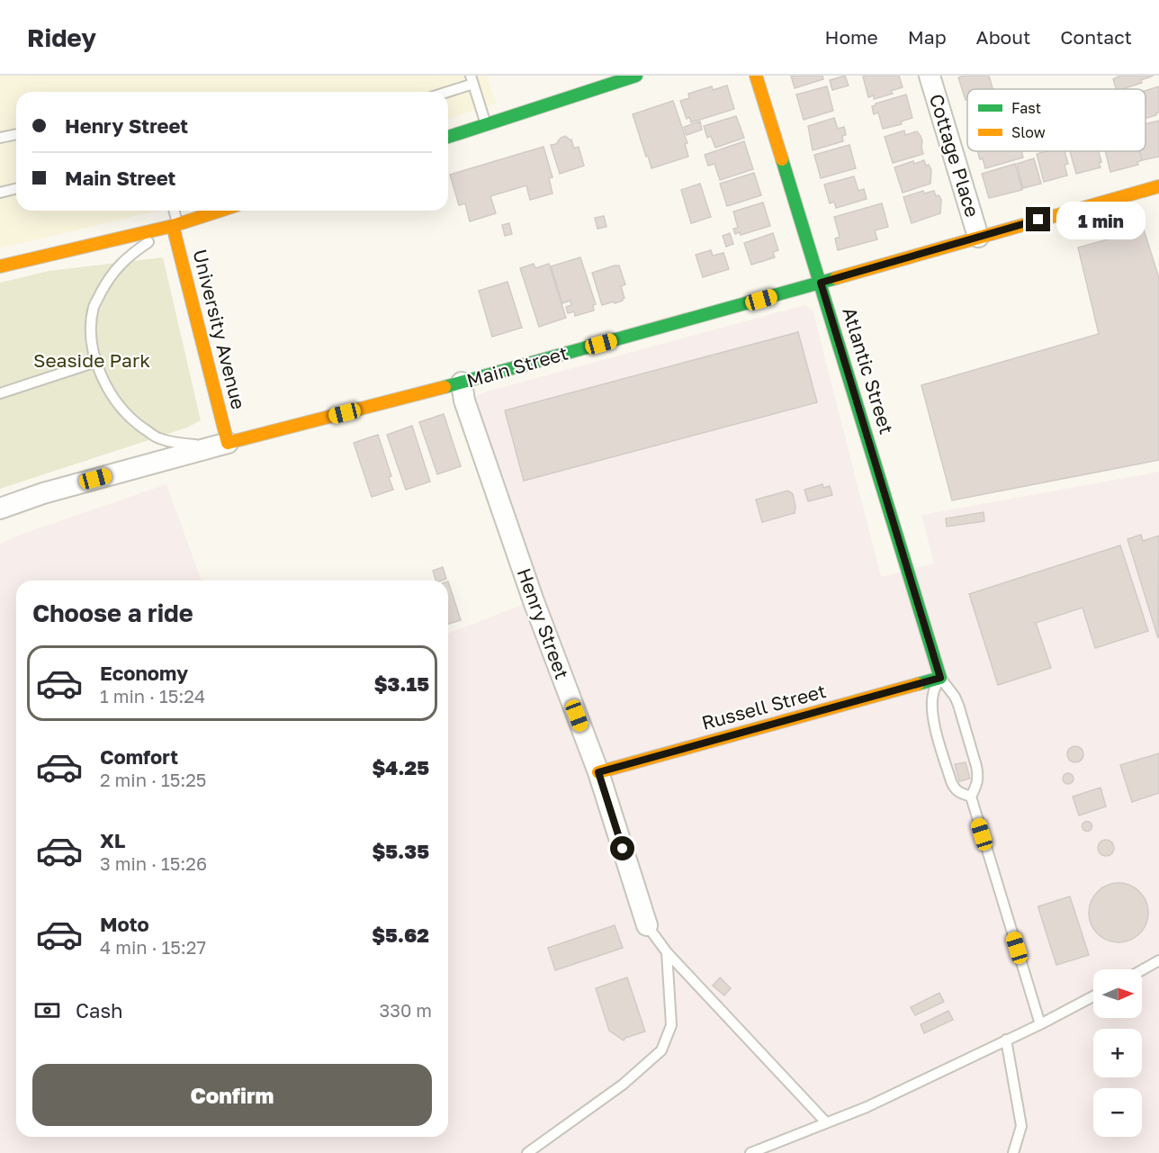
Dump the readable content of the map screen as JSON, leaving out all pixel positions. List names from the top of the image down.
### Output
{
  "streets": {
    "street": [
      "Cottage Place",
      "University Avenue",
      "Main Street",
      "Atlantic Street",
      "Henry Street",
      "Russell Street"
    ]
  },
  "crossings": [
    ["Cottage Place", "Main Street"],
    ["University Avenue", "Main Street"],
    ["Main Street", "Atlantic Street"],
    ["Main Street", "Henry Street"],
    ["Atlantic Street", "Russell Street"],
    ["Henry Street", "Russell Street"]
  ],
  "parks": ["Seaside Park"],
  "legend": ["Fast", "Slow"],
  "north": "right",
  "page": {
    "header": "Ridey",
    "nav": [
      "Home",
      "Map",
      "About",
      "Contact"
    ],
    "banner": ["Henry Street", "Main Street"],
    "bubble": "1 min",
    "heading": "Choose a ride",
    "list": [
      {
        "name": "Economy",
        "note": "1 min · 15:24",
        "value": "$3.15"
      },
      {
        "name": "Comfort",
        "note": "2 min · 15:25",
        "value": "$4.25"
      },
      {
        "name": "XL",
        "note": "3 min · 15:26",
        "value": "$5.35"
      },
      {
        "name": "Moto",
        "note": "4 min · 15:27",
        "value": "$5.62"
      }
    ],
    "map_buttons": ["+", "−"],
    "pay": ["Cash", "330 m"],
    "buttons": "Confirm"
  }
}
